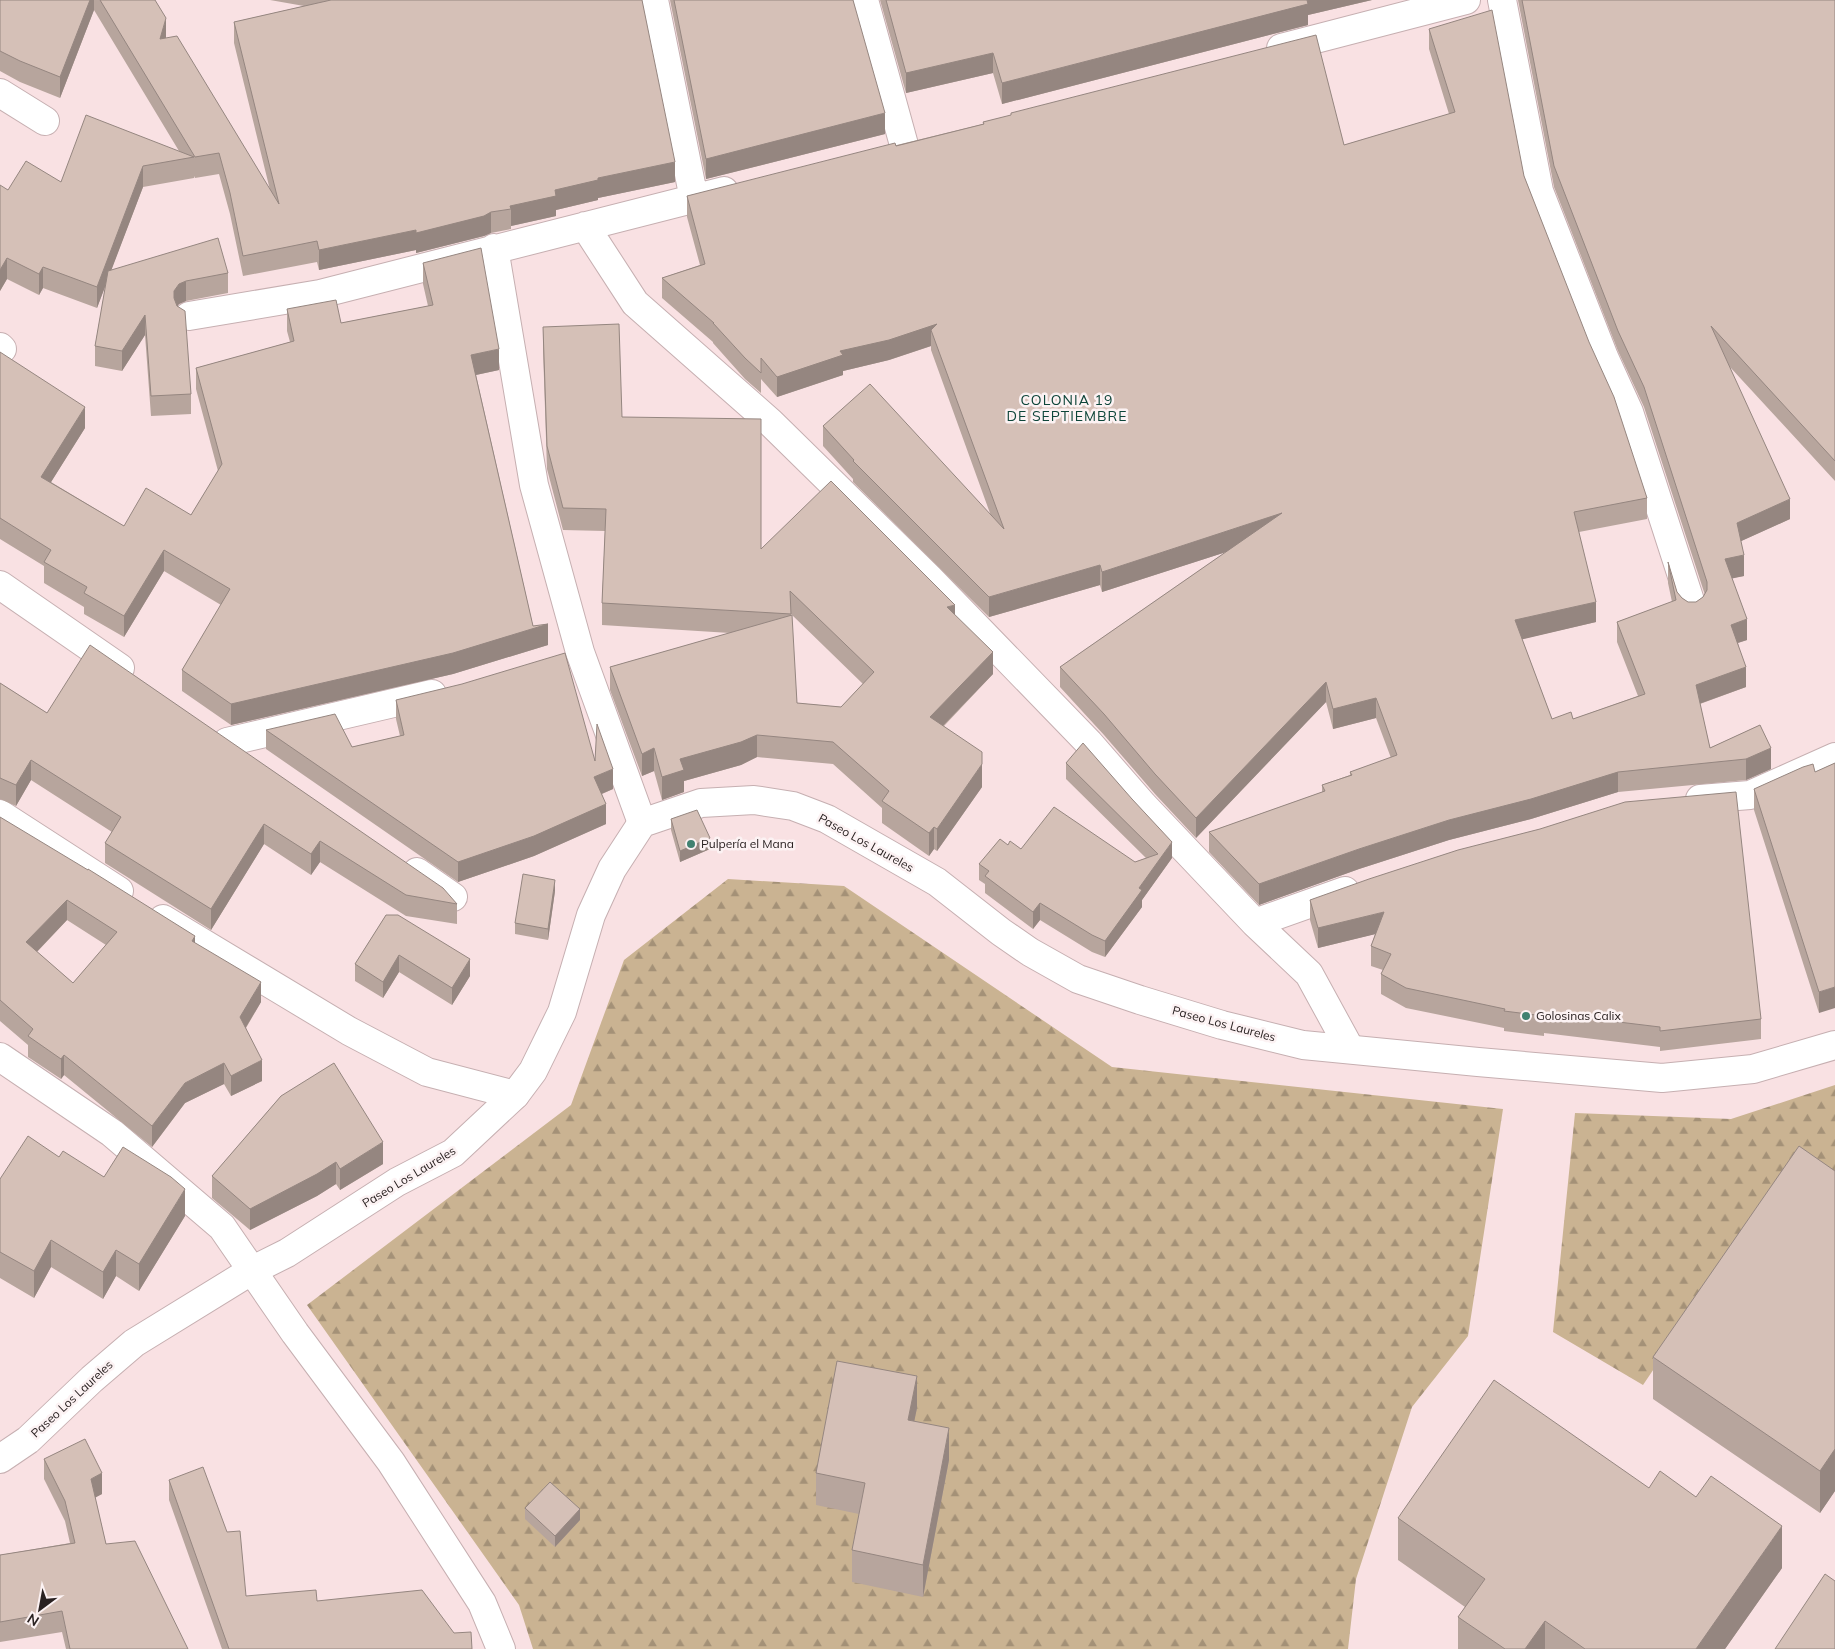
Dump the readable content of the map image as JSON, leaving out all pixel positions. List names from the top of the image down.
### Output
{
  "streets": {
    "street": ["Paseo Los Laureles"]
  },
  "districts": ["COLONIA 19 DE SEPTIEMBRE"],
  "places": ["Pulpería el Mana", "Golosinas Calix"],
  "north": "bottom left"
}
